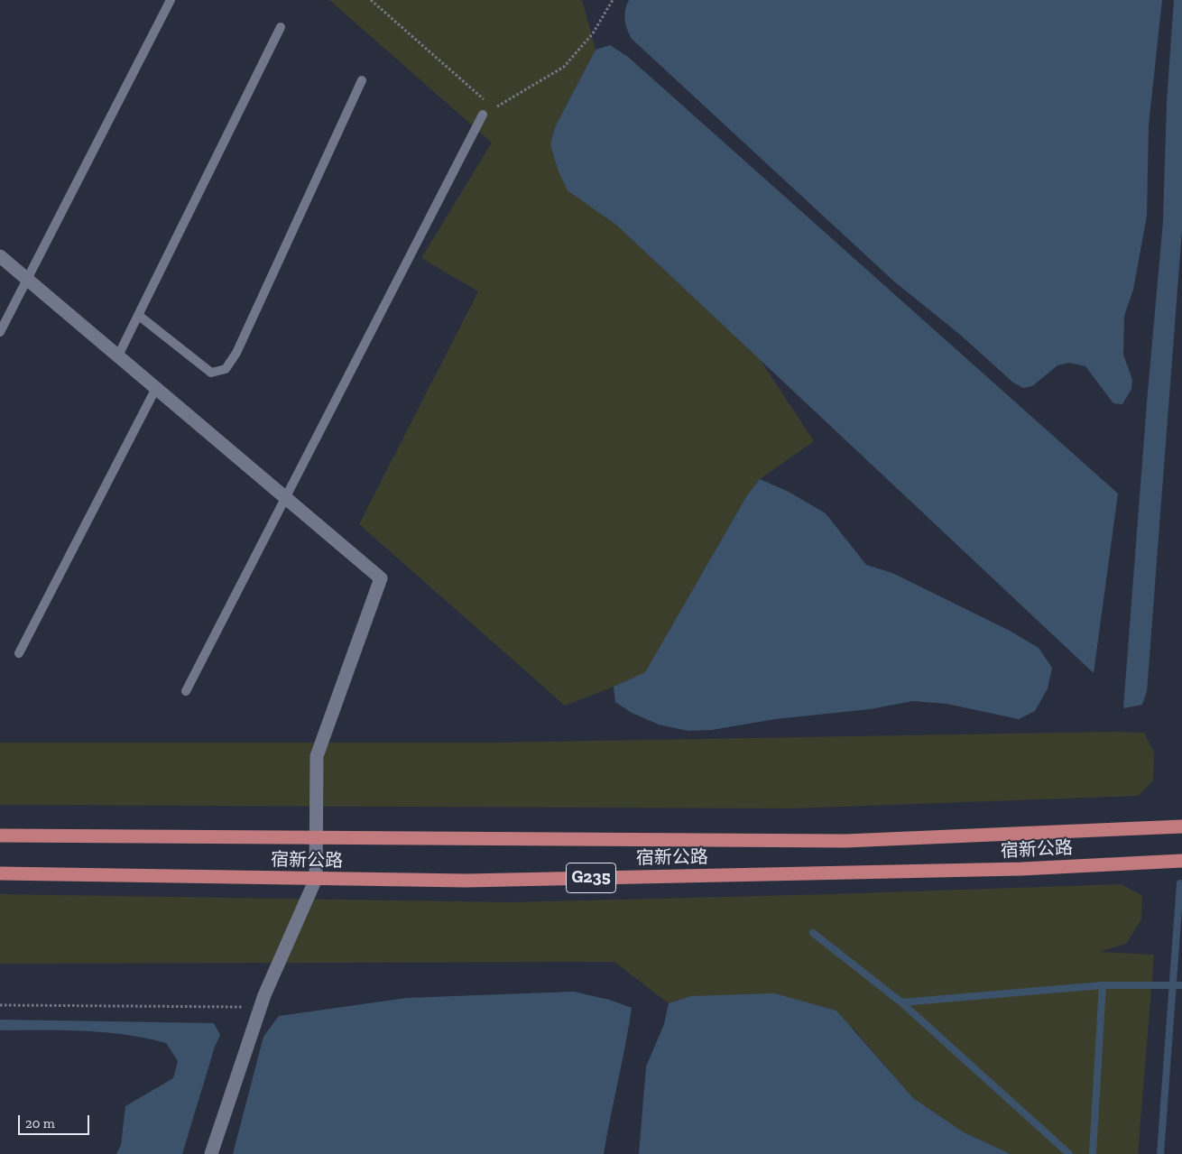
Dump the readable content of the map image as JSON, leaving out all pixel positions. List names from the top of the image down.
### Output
{
  "streets": {
    "highway": ["宿新公路", "G235"]
  },
  "scale_bar": "20 m"
}
